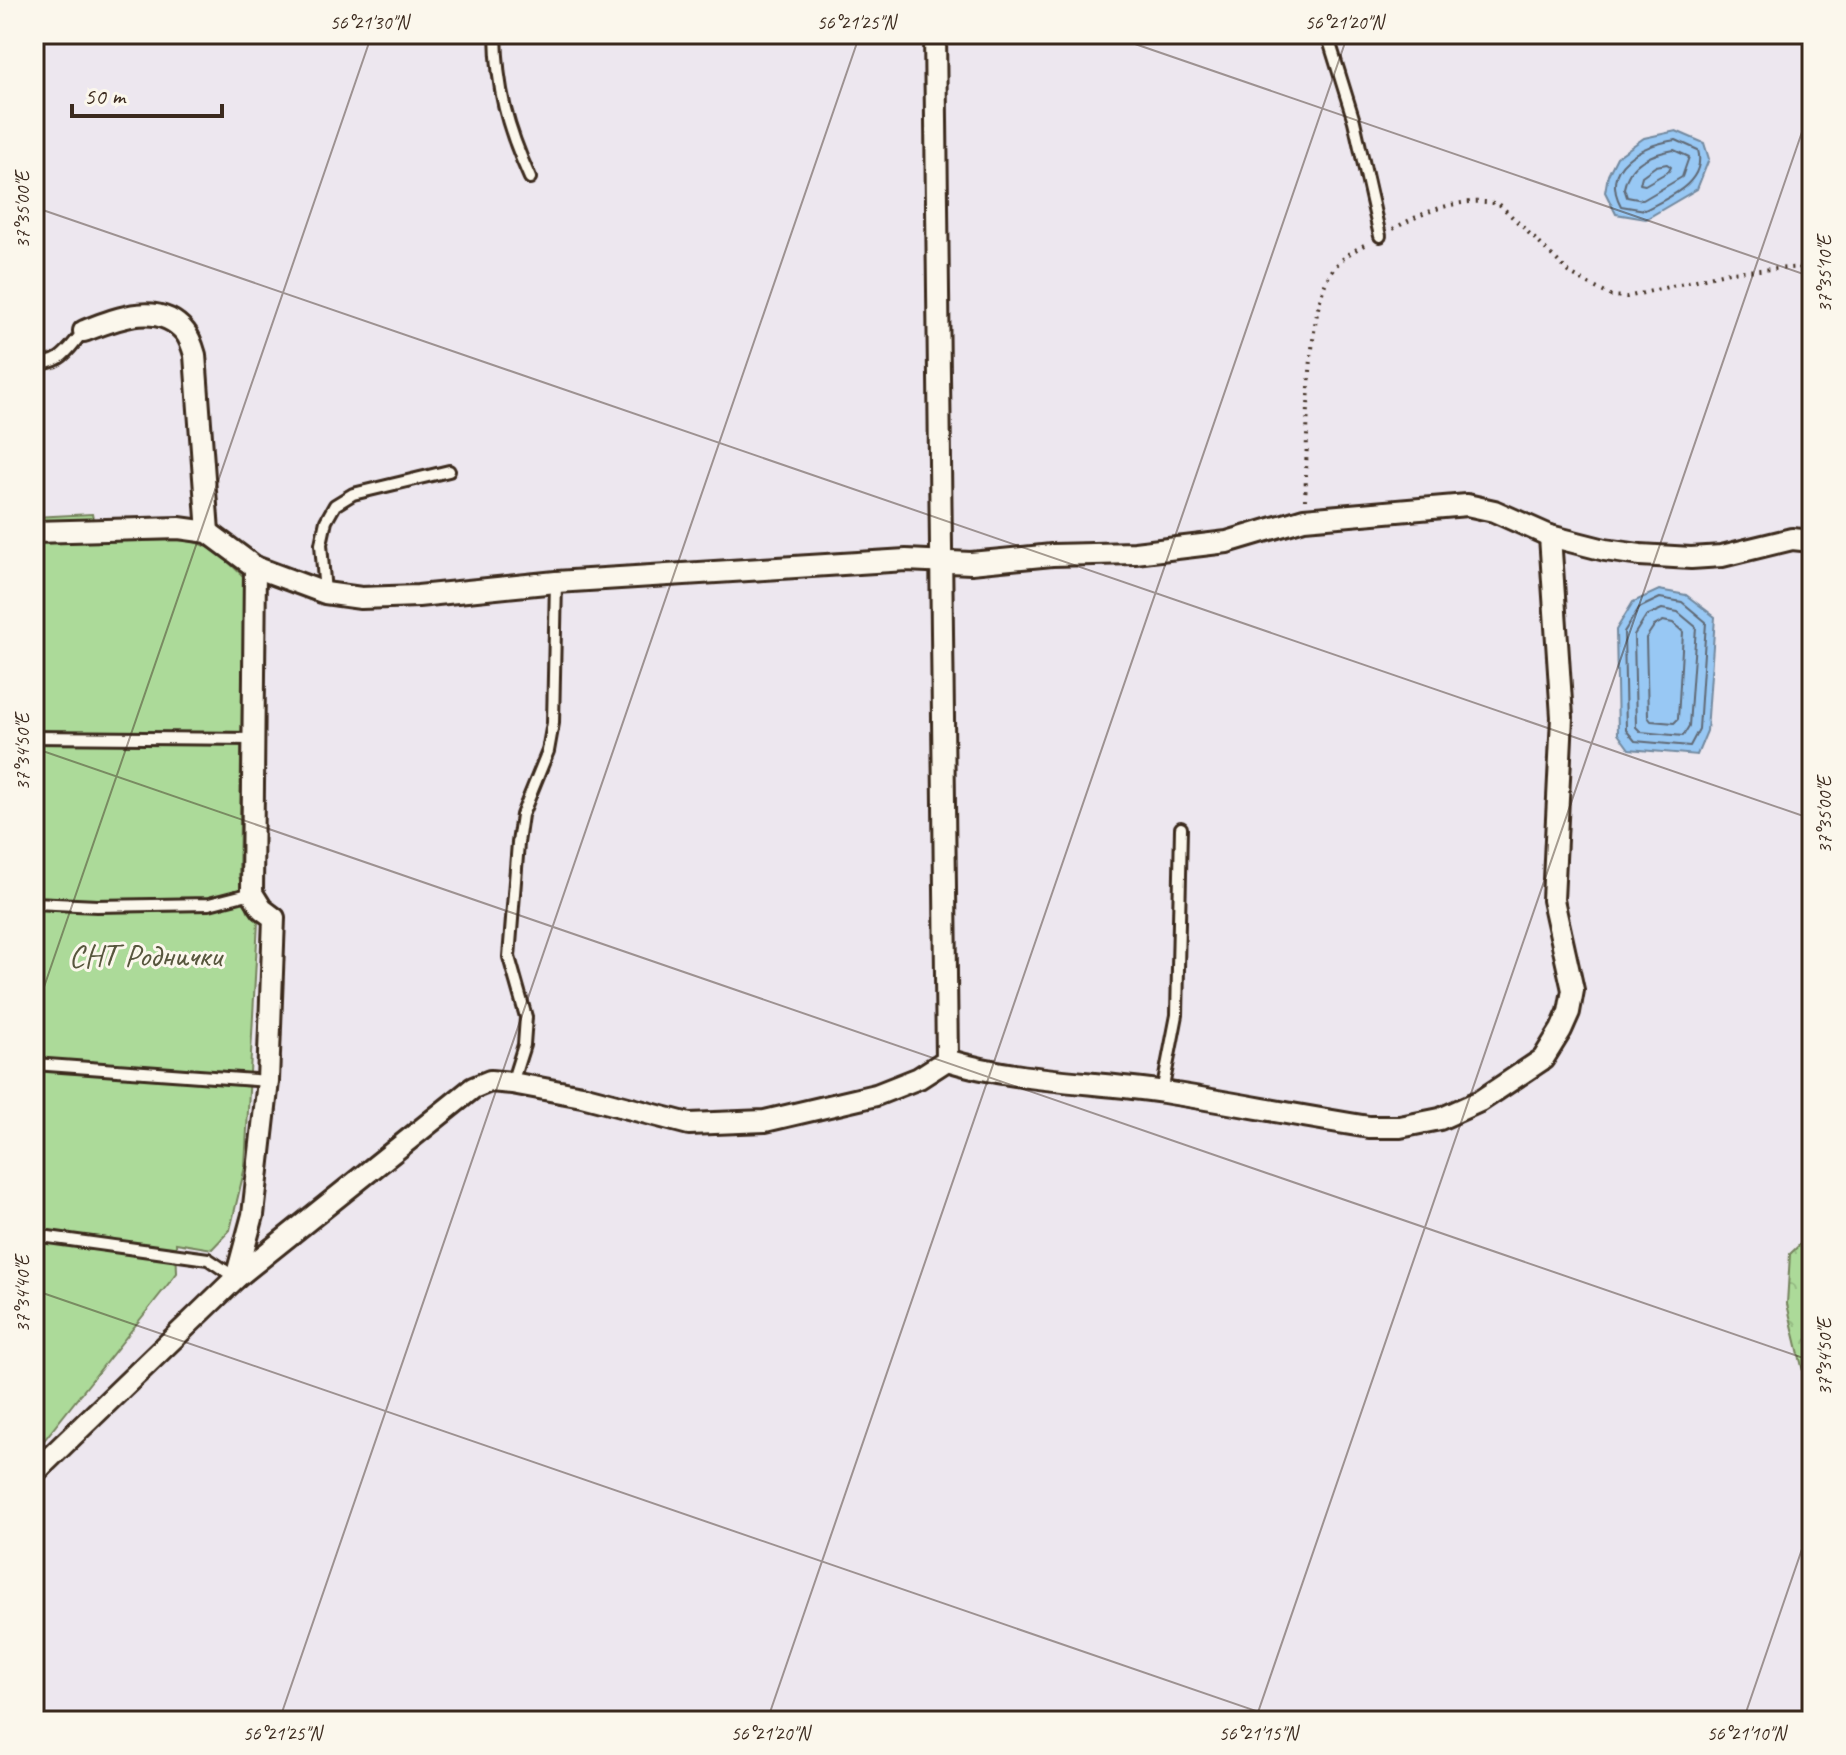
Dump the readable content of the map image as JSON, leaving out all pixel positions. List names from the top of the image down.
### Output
{
  "parks": ["СНТ Роднички"],
  "scale_bar": "50 m",
  "coordinates": [
    "56°21'30\"N",
    "56°21'25\"N",
    "56°21'20\"N",
    "37°35'00\"E",
    "37°35'10\"E",
    "37°34'50\"E",
    "37°34'40\"E",
    "56°21'15\"N",
    "56°21'10\"N"
  ]
}
